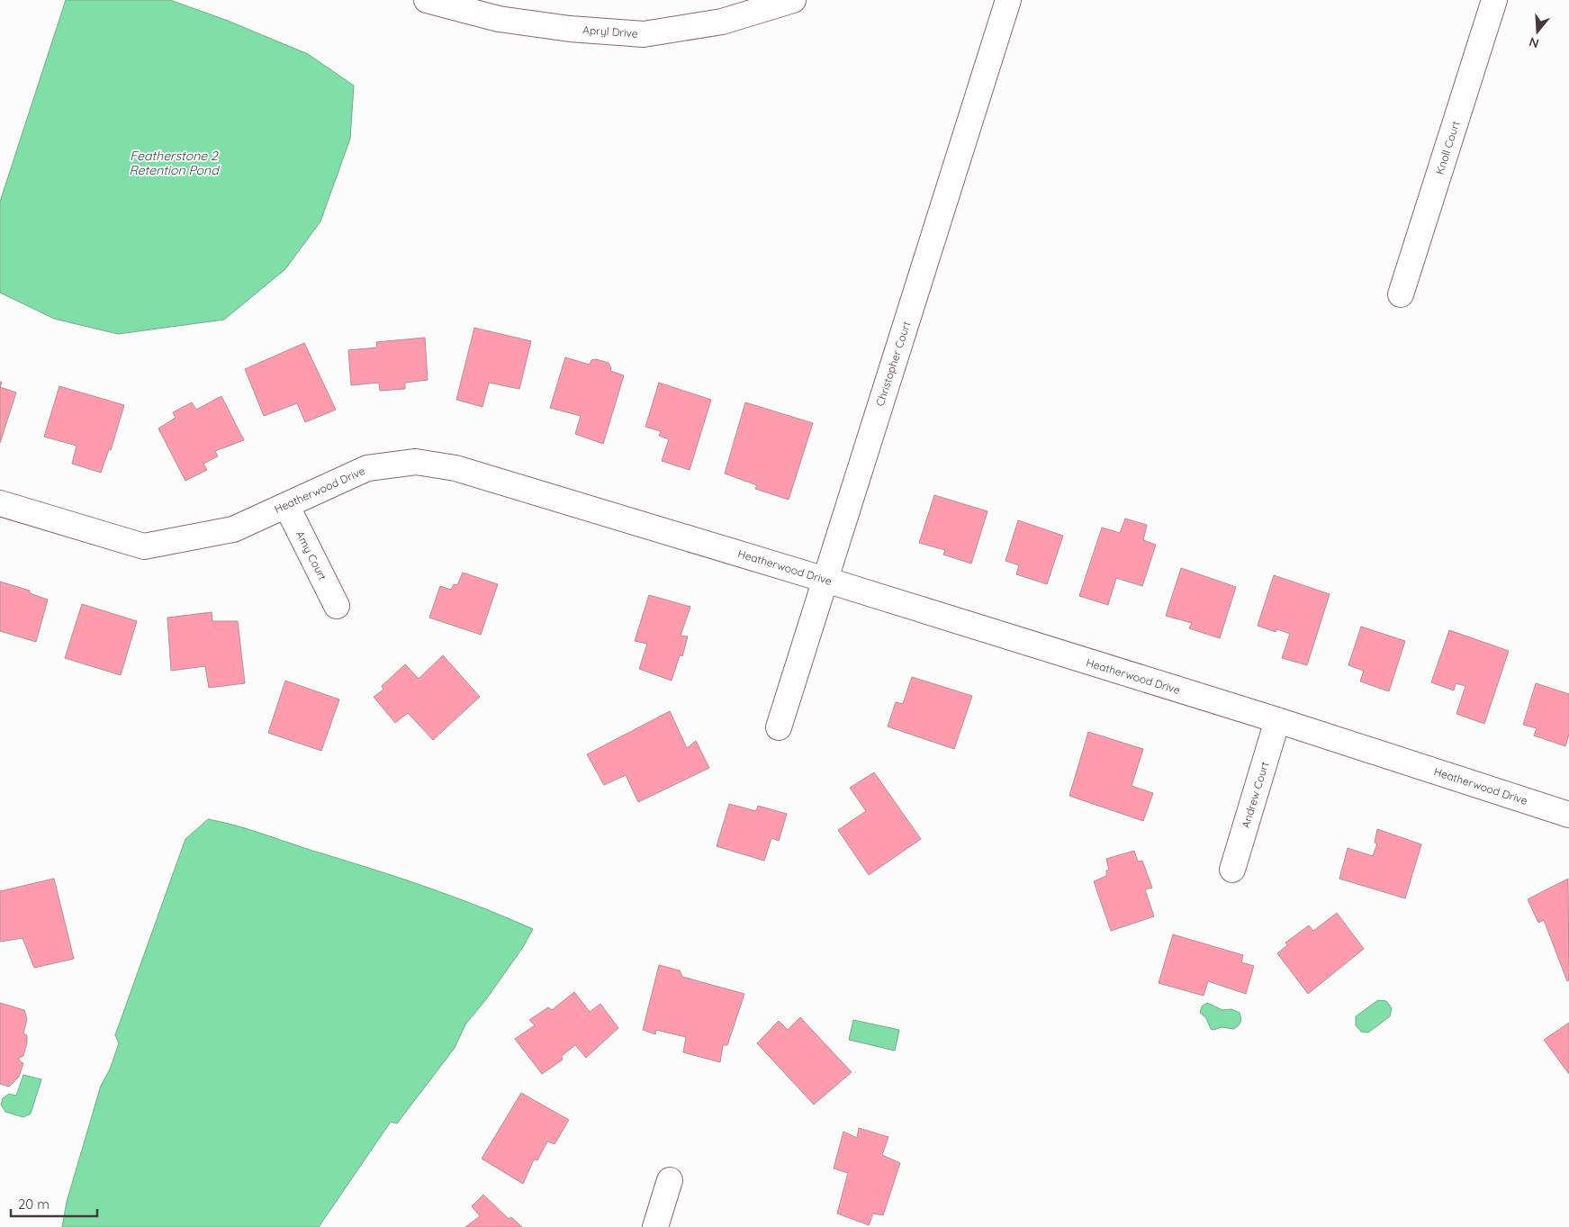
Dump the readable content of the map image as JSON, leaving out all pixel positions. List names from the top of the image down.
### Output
{
  "streets": {
    "street": [
      "Apryl Drive",
      "Knoll Court",
      "Christopher Court",
      "Heatherwood Drive",
      "Amy Court",
      "Andrew Court"
    ]
  },
  "crossings": [
    ["Christopher Court", "Heatherwood Drive"],
    ["Heatherwood Drive", "Amy Court"],
    ["Heatherwood Drive", "Andrew Court"]
  ],
  "water": ["Featherstone 2 Retention Pond"],
  "scale_bar": "20 m",
  "north": "bottom"
}
